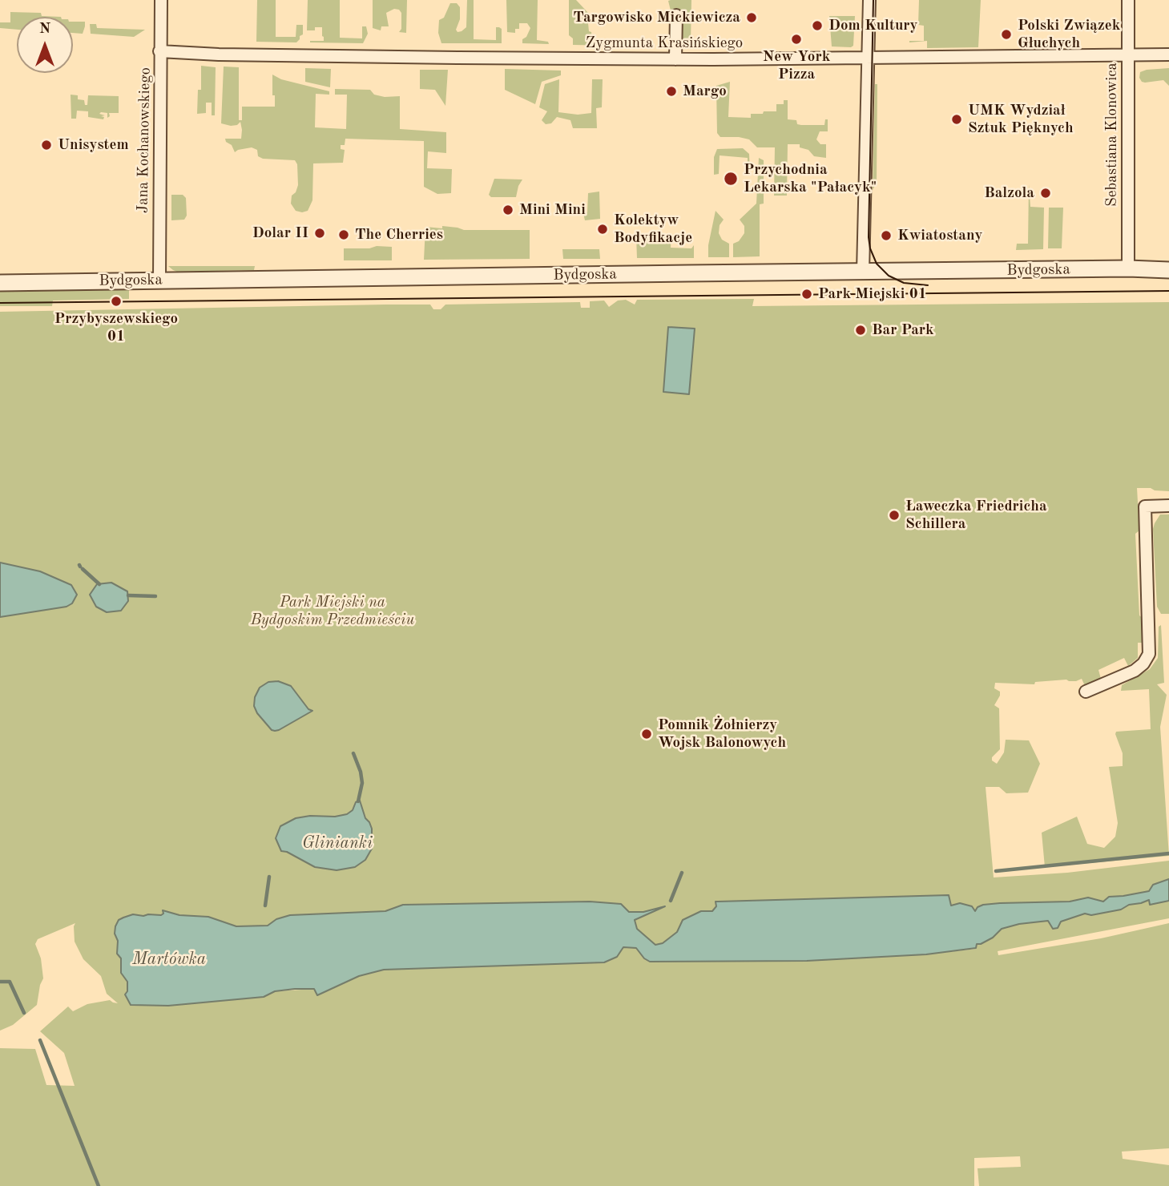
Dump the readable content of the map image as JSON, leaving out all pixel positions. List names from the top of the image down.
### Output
{
  "streets": {
    "street": [
      "Zygmunta Krasińskiego",
      "Sebastiana Klonowica",
      "Jana Kochanowskiego",
      "Bydgoska"
    ]
  },
  "crossings": [
    ["Zygmunta Krasińskiego", "Sebastiana Klonowica"],
    ["Zygmunta Krasińskiego", "Jana Kochanowskiego"],
    ["Sebastiana Klonowica", "Bydgoska"],
    ["Jana Kochanowskiego", "Bydgoska"]
  ],
  "water": ["Glinianki", "Martówka"],
  "parks": ["Park Miejski na Bydgoskim Przedmieściu"],
  "places": [
    "Targowisko Mickiewicza",
    "Dom Kultury",
    "Polski Związek Głuchych",
    "New York Pizza",
    "Margo",
    "UMK Wydział Sztuk Pięknych",
    "Unisystem",
    "Przychodnia Lekarska \"Pałacyk\"",
    "Balzola",
    "Mini Mini",
    "Kolektyw Bodyfikacje",
    "Dolar II",
    "The Cherries",
    "Kwiatostany",
    "Park Miejski 01",
    "Przybyszewskiego 01",
    "Bar Park",
    "Ławeczka Friedricha Schillera",
    "Pomnik Żołnierzy Wojsk Balonowych"
  ],
  "north": "top"
}
